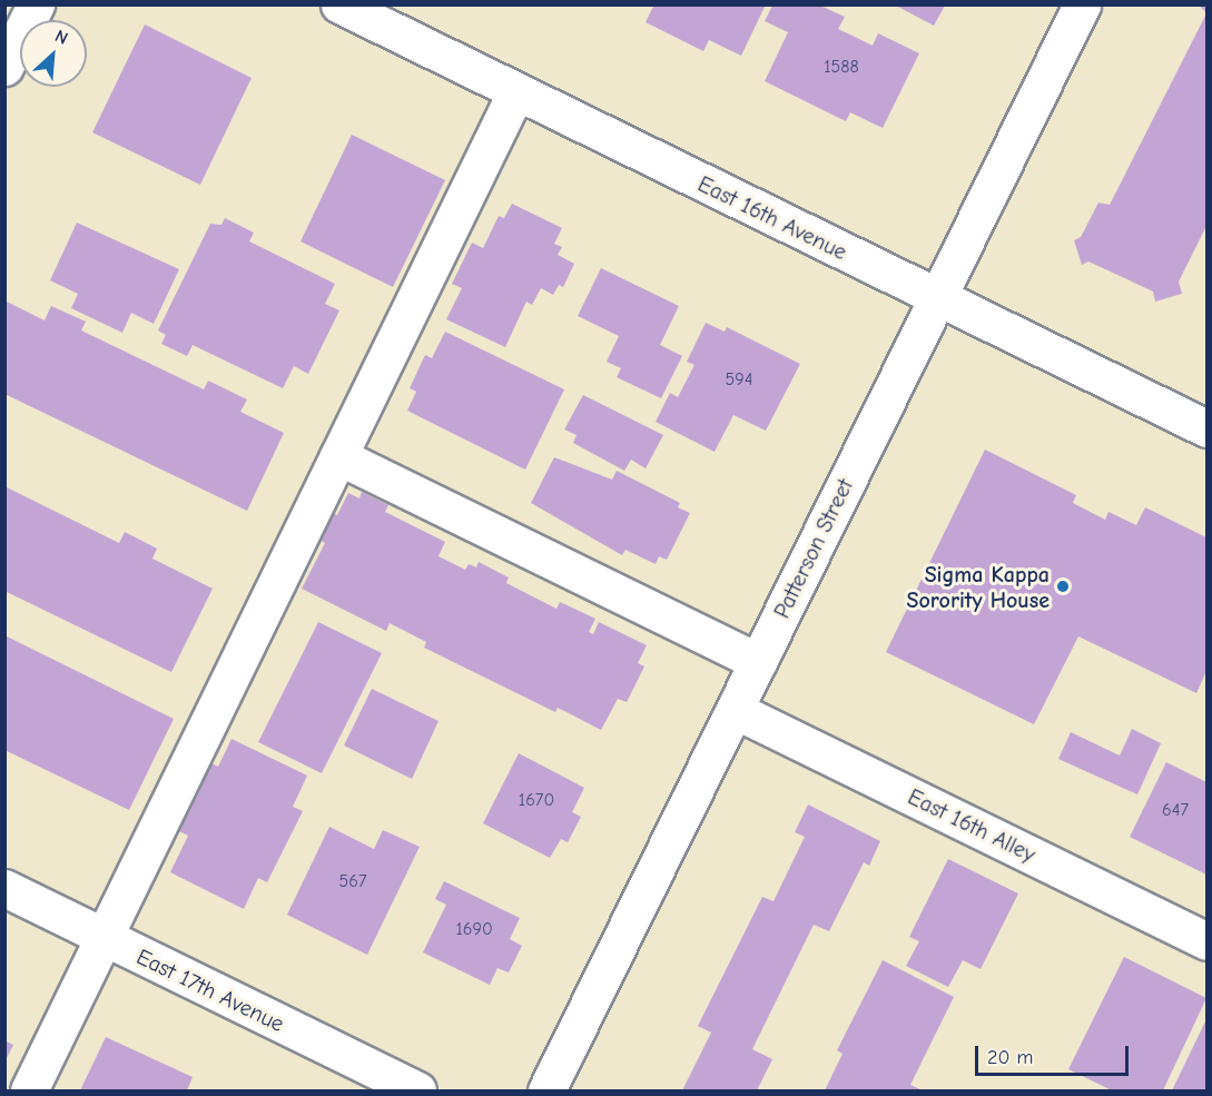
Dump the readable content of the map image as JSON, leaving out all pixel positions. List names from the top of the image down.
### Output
{
  "streets": {
    "street": [
      "East 16th Avenue",
      "Patterson Street",
      "East 16th Alley",
      "East 17th Avenue"
    ]
  },
  "crossings": [
    ["East 16th Avenue", "Patterson Street"],
    ["Patterson Street", "East 16th Alley"]
  ],
  "places": ["Sigma Kappa Sorority House"],
  "house_numbers": [
    "1588",
    "594",
    "1670",
    "647",
    "567",
    "1690"
  ],
  "scale_bar": "20 m",
  "north": "top right"
}
